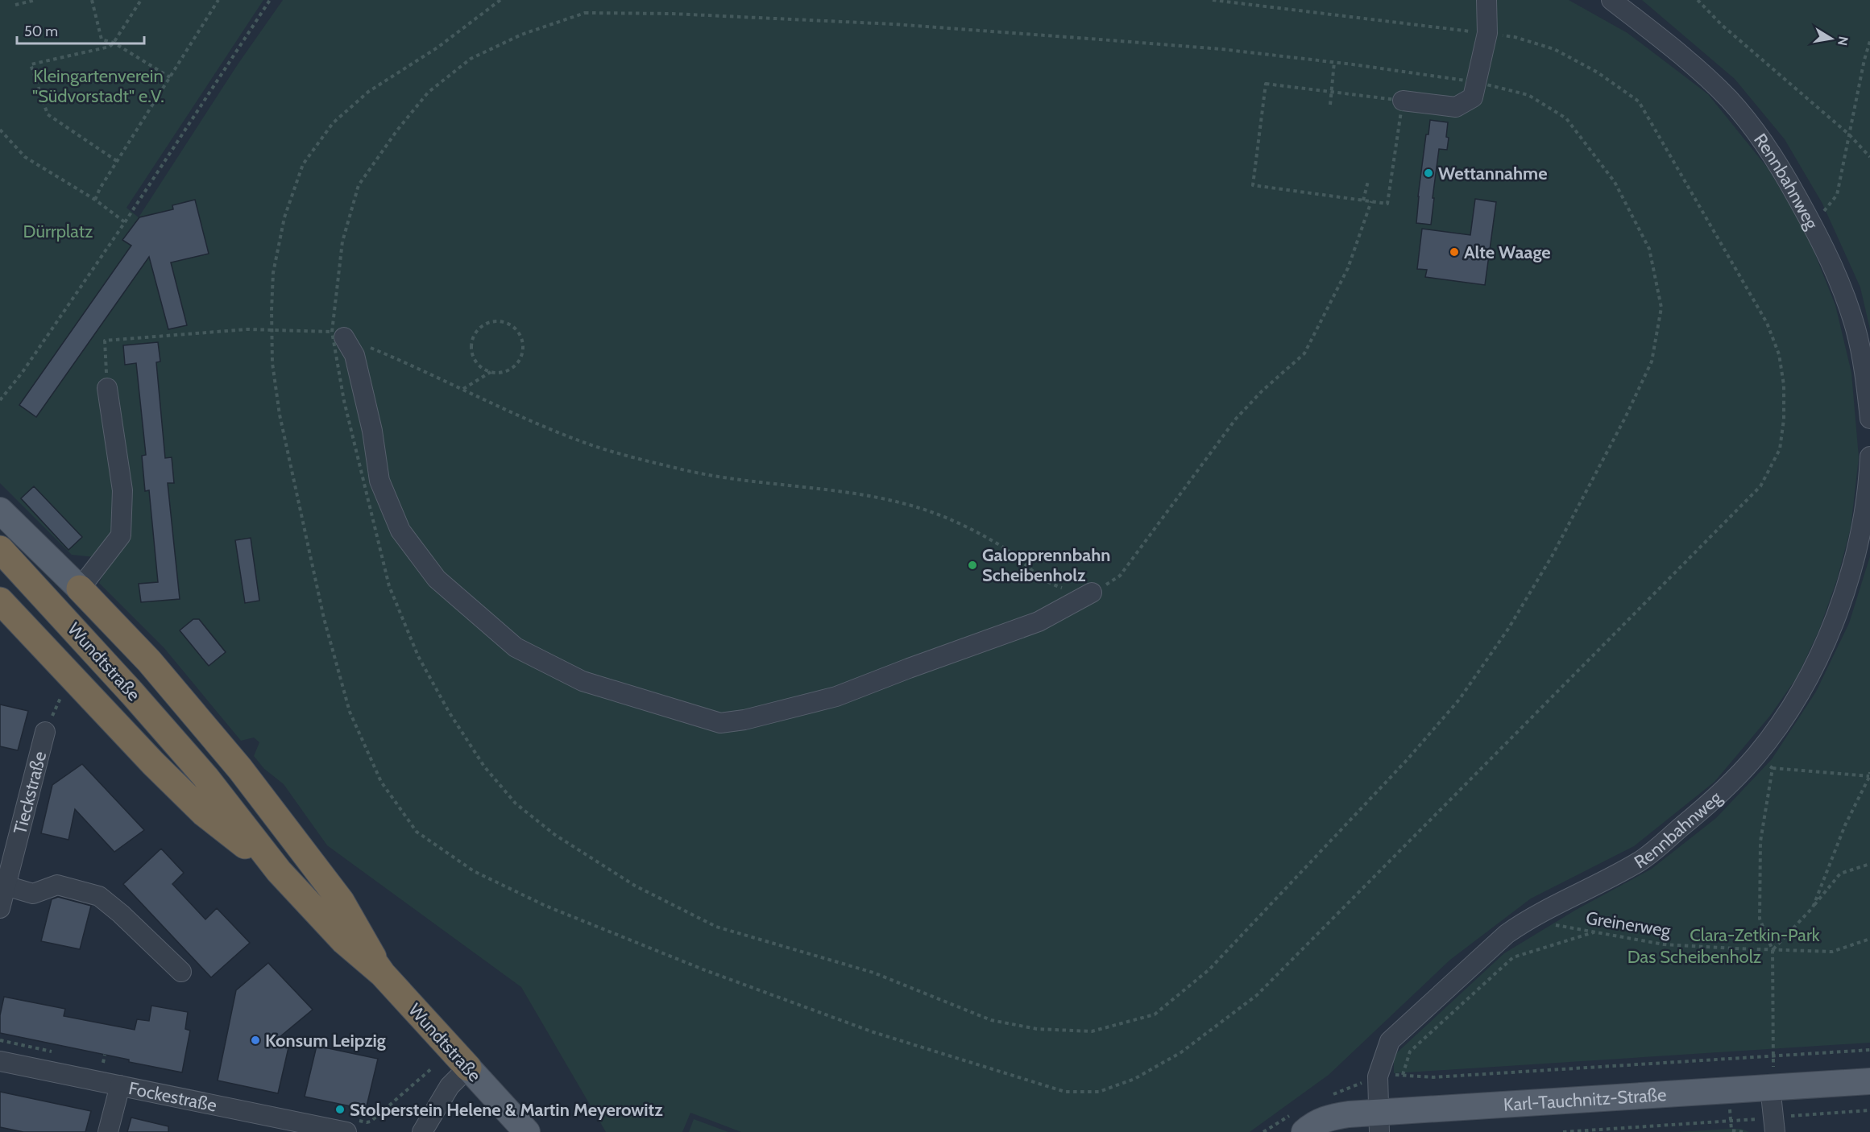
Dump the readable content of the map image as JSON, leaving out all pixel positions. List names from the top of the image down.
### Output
{
  "streets": {
    "highway": ["Wundtstraße"],
    "main road": ["Karl-Tauchnitz-Straße"],
    "street": ["Rennbahnweg", "Tieckstraße", "Fockestraße"],
    "path": ["Greinerweg"]
  },
  "crossings": [
    ["Rennbahnweg", "Greinerweg"],
    ["Rennbahnweg", "Karl-Tauchnitz-Straße"]
  ],
  "parks": [
    "Kleingartenverein \"Südvorstadt\" e.V.",
    "Dürrplatz",
    "Clara-Zetkin-Park",
    "Das Scheibenholz"
  ],
  "places": [
    "Wettannahme",
    "Alte Waage",
    "Galopprennbahn Scheibenholz",
    "Konsum Leipzig",
    "Stolperstein Helene & Martin Meyerowitz"
  ],
  "scale_bar": "50 m",
  "north": "right"
}
